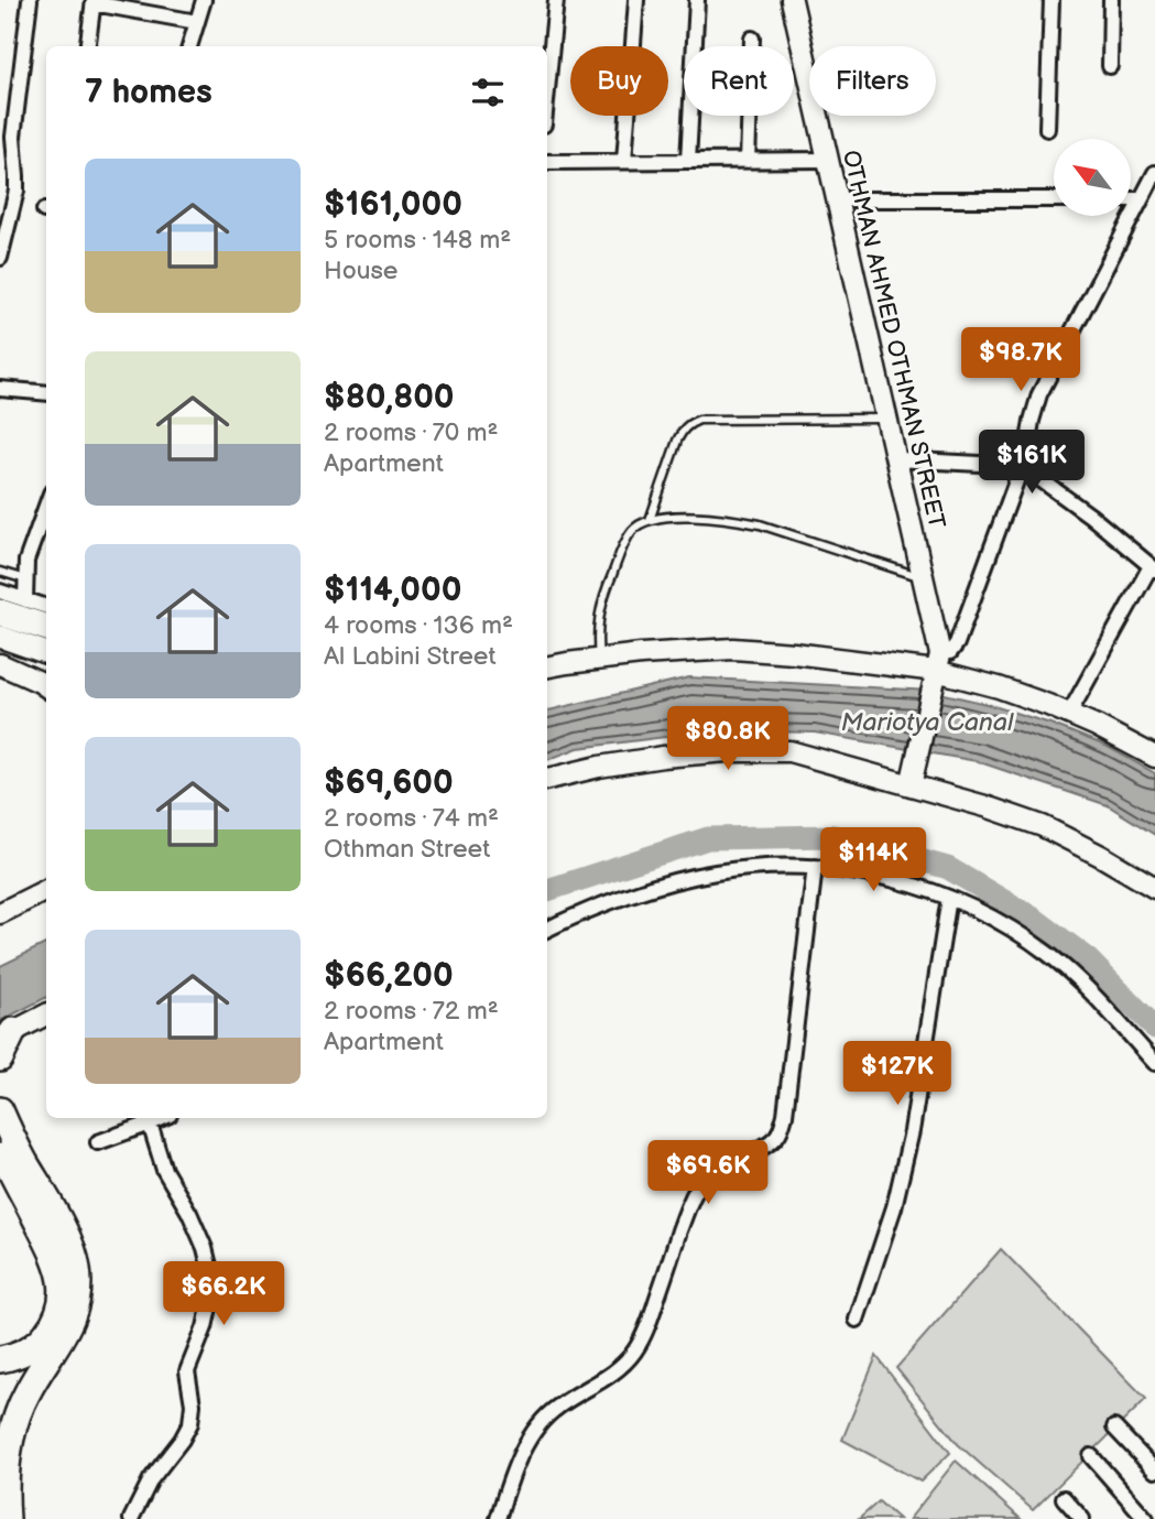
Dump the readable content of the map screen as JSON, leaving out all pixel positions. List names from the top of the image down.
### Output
{
  "streets": {
    "main road": ["OTHMAN AHMED OTHMAN STREET"]
  },
  "water": ["Mariotya Canal"],
  "north": "top left",
  "page": {
    "chip": ["Buy", "Rent", "Filters"],
    "heading": "7 homes",
    "list": [
      {
        "name": "$161,000",
        "note": "5 rooms · 148 m² · House"
      },
      {
        "name": "$80,800",
        "note": "2 rooms · 70 m² · Apartment"
      },
      {
        "name": "$114,000",
        "note": "4 rooms · 136 m² · Al Labini Street"
      },
      {
        "name": "$69,600",
        "note": "2 rooms · 74 m² · Othman Street"
      },
      {
        "name": "$66,200",
        "note": "2 rooms · 72 m² · Apartment"
      }
    ],
    "price": [
      "$98.7K",
      "$161K",
      "$80.8K",
      "$114K",
      "$127K",
      "$69.6K",
      "$66.2K"
    ]
  }
}
